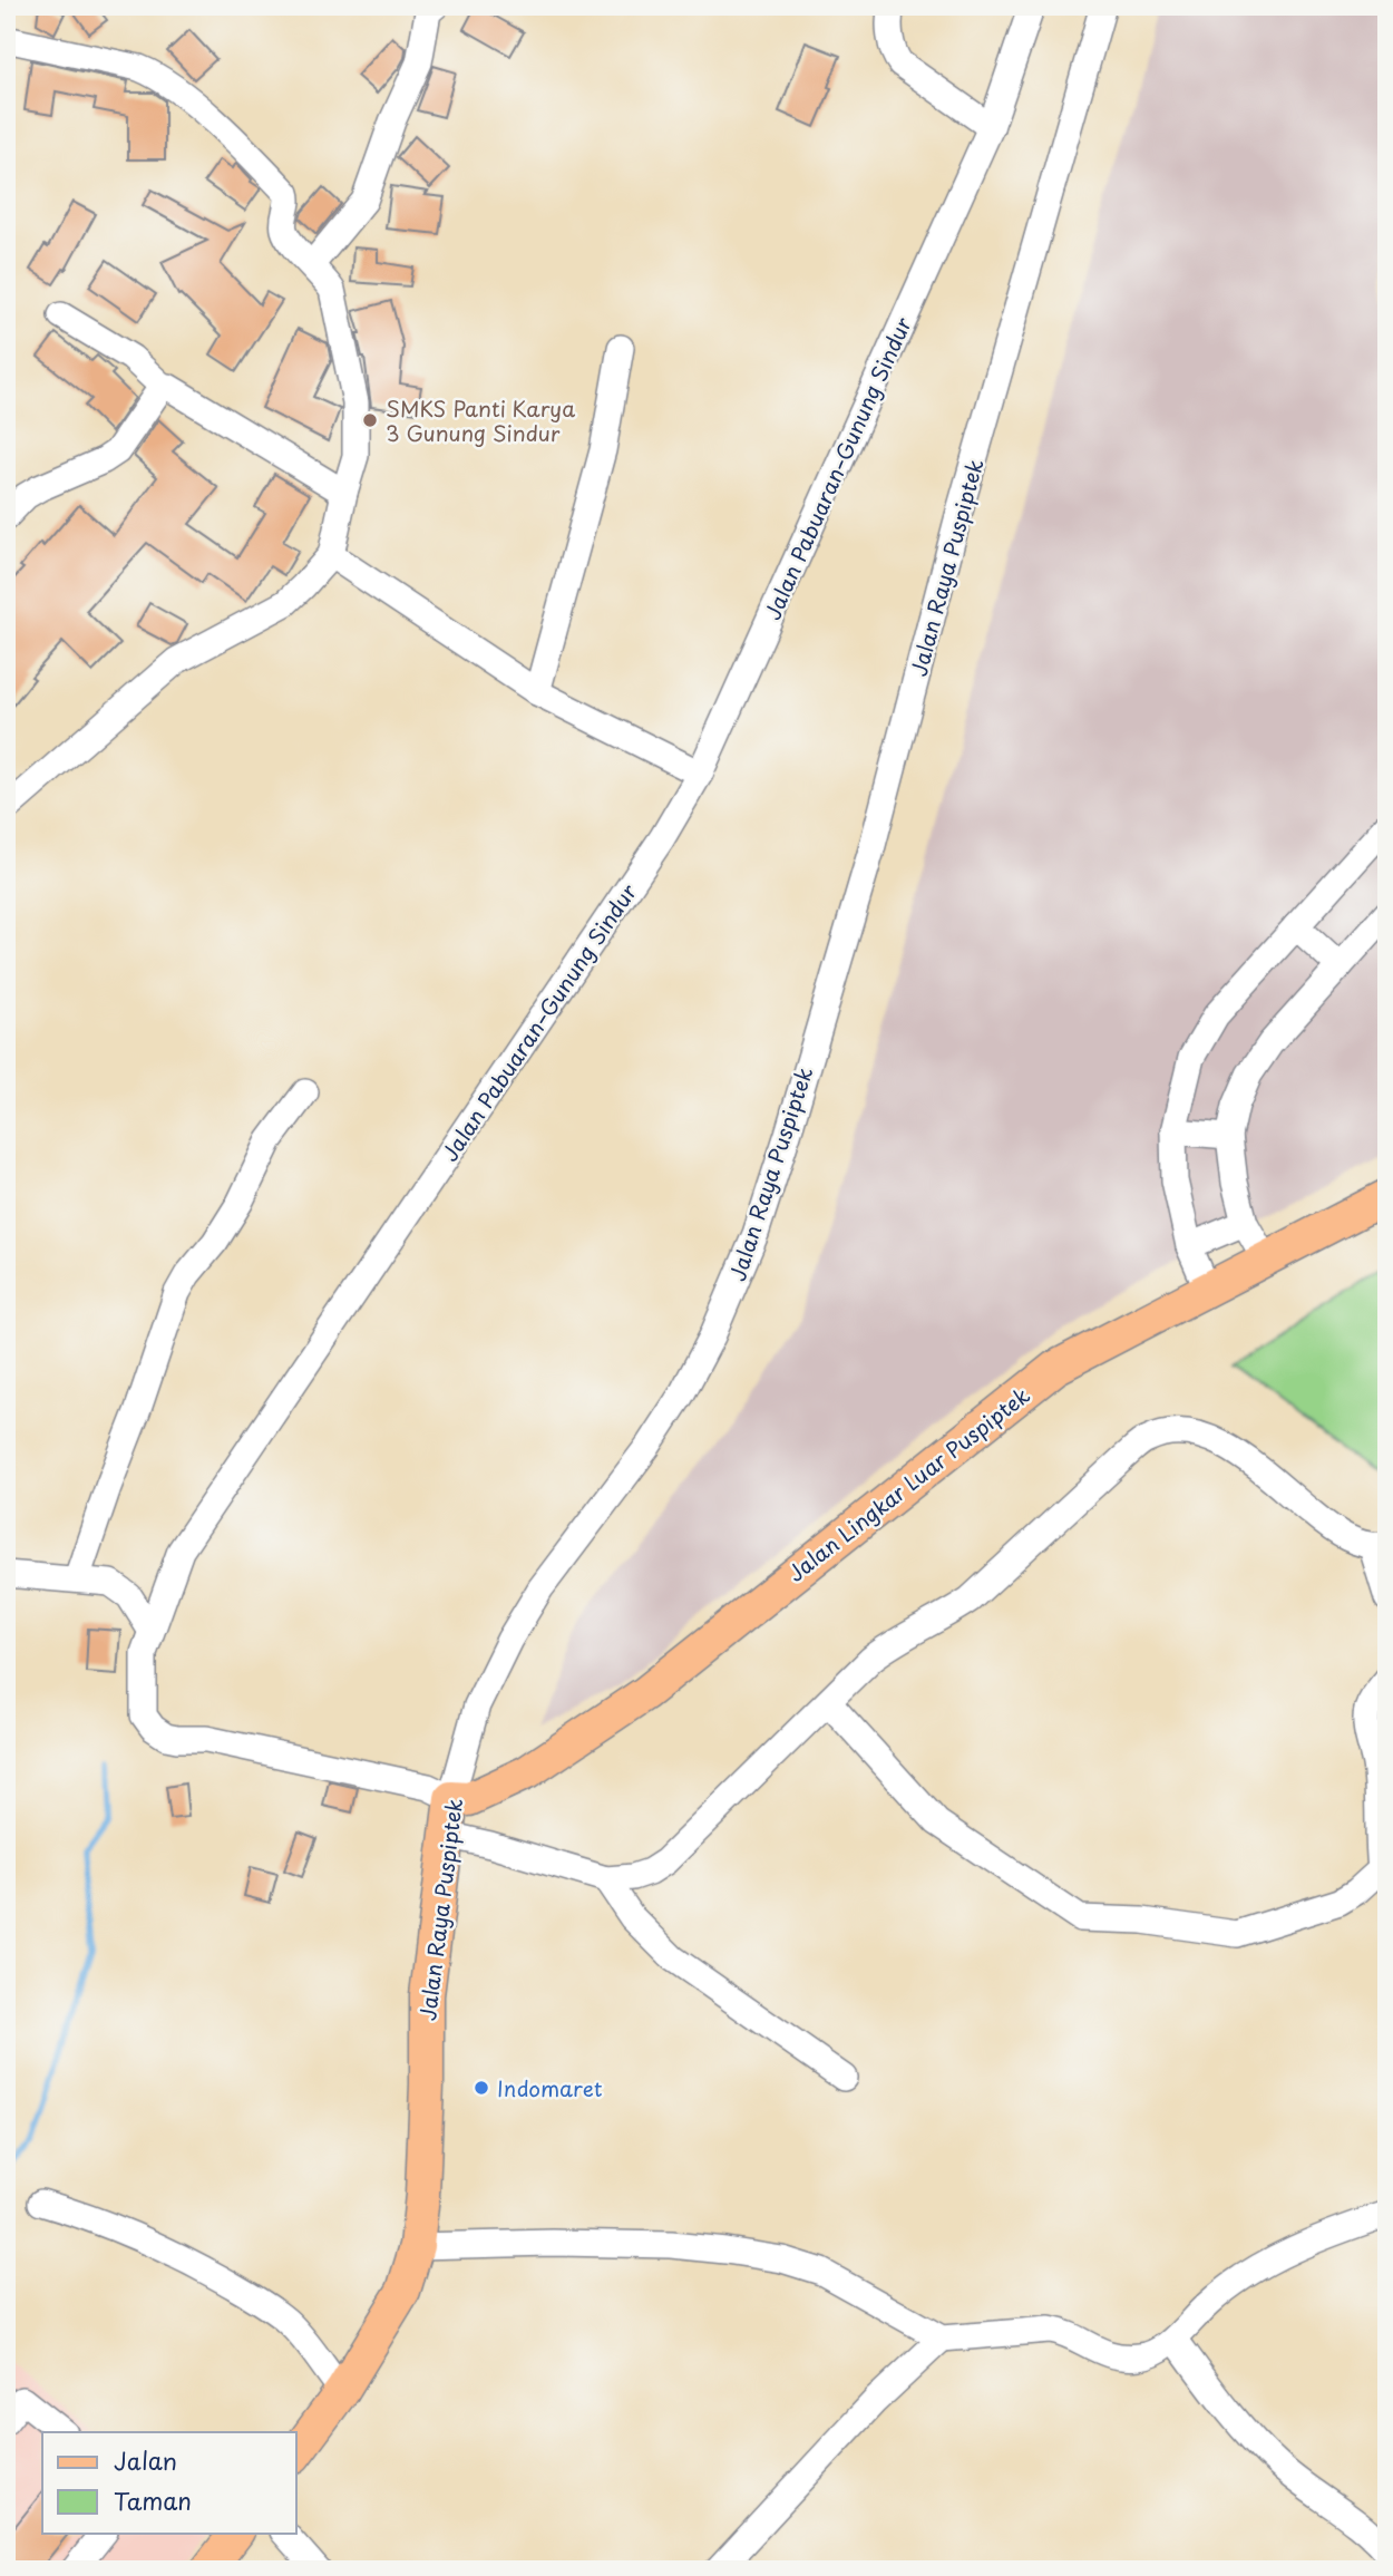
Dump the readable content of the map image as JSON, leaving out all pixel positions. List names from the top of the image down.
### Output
{
  "streets": {
    "main road": ["Jalan Raya Puspiptek", "Jalan Lingkar Luar Puspiptek"],
    "street": ["Jalan Pabuaran–Gunung Sindur"]
  },
  "crossings": [
    ["Jalan Pabuaran–Gunung Sindur", "Jalan Raya Puspiptek"],
    ["Jalan Pabuaran–Gunung Sindur", "Jalan Lingkar Luar Puspiptek"],
    ["Jalan Raya Puspiptek", "Jalan Lingkar Luar Puspiptek"]
  ],
  "places": ["SMKS Panti Karya 3 Gunung Sindur", "Indomaret"],
  "legend": ["Jalan", "Taman"]
}
